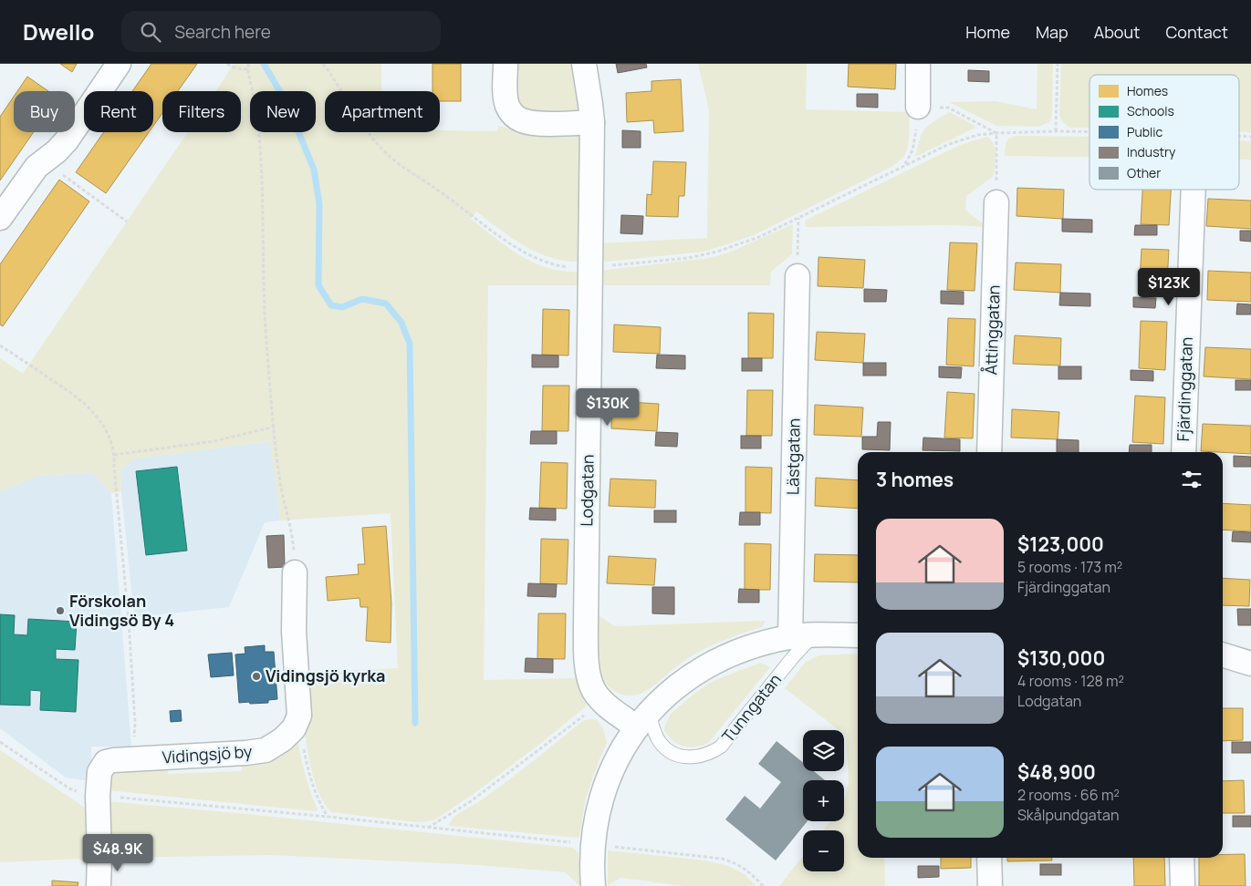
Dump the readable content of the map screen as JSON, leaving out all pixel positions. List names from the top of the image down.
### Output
{
  "streets": {
    "street": [
      "Åttinggatan",
      "Fjärdinggatan",
      "Lästgatan",
      "Lodgatan",
      "Vidingsjö by"
    ],
    "lane": ["Tunngatan"]
  },
  "crossings": [
    ["Lästgatan", "Tunngatan"],
    ["Lodgatan", "Tunngatan"]
  ],
  "places": ["Förskolan Vidingsö By 4", "Vidingsjö kyrka"],
  "legend": [
    "Homes",
    "Schools",
    "Public",
    "Industry",
    "Other"
  ],
  "page": {
    "header": "Dwello",
    "search": "Search here",
    "nav": [
      "Home",
      "Map",
      "About",
      "Contact"
    ],
    "chip": [
      "Buy",
      "Rent",
      "Filters",
      "New",
      "Apartment"
    ],
    "price": ["$123K", "$130K", "$48.9K"],
    "heading": "3 homes",
    "list": [
      {
        "name": "$123,000",
        "note": "5 rooms · 173 m² · Fjärdinggatan"
      },
      {
        "name": "$130,000",
        "note": "4 rooms · 128 m² · Lodgatan"
      },
      {
        "name": "$48,900",
        "note": "2 rooms · 66 m² · Skålpundgatan"
      }
    ],
    "map_buttons": ["+", "−"]
  }
}
